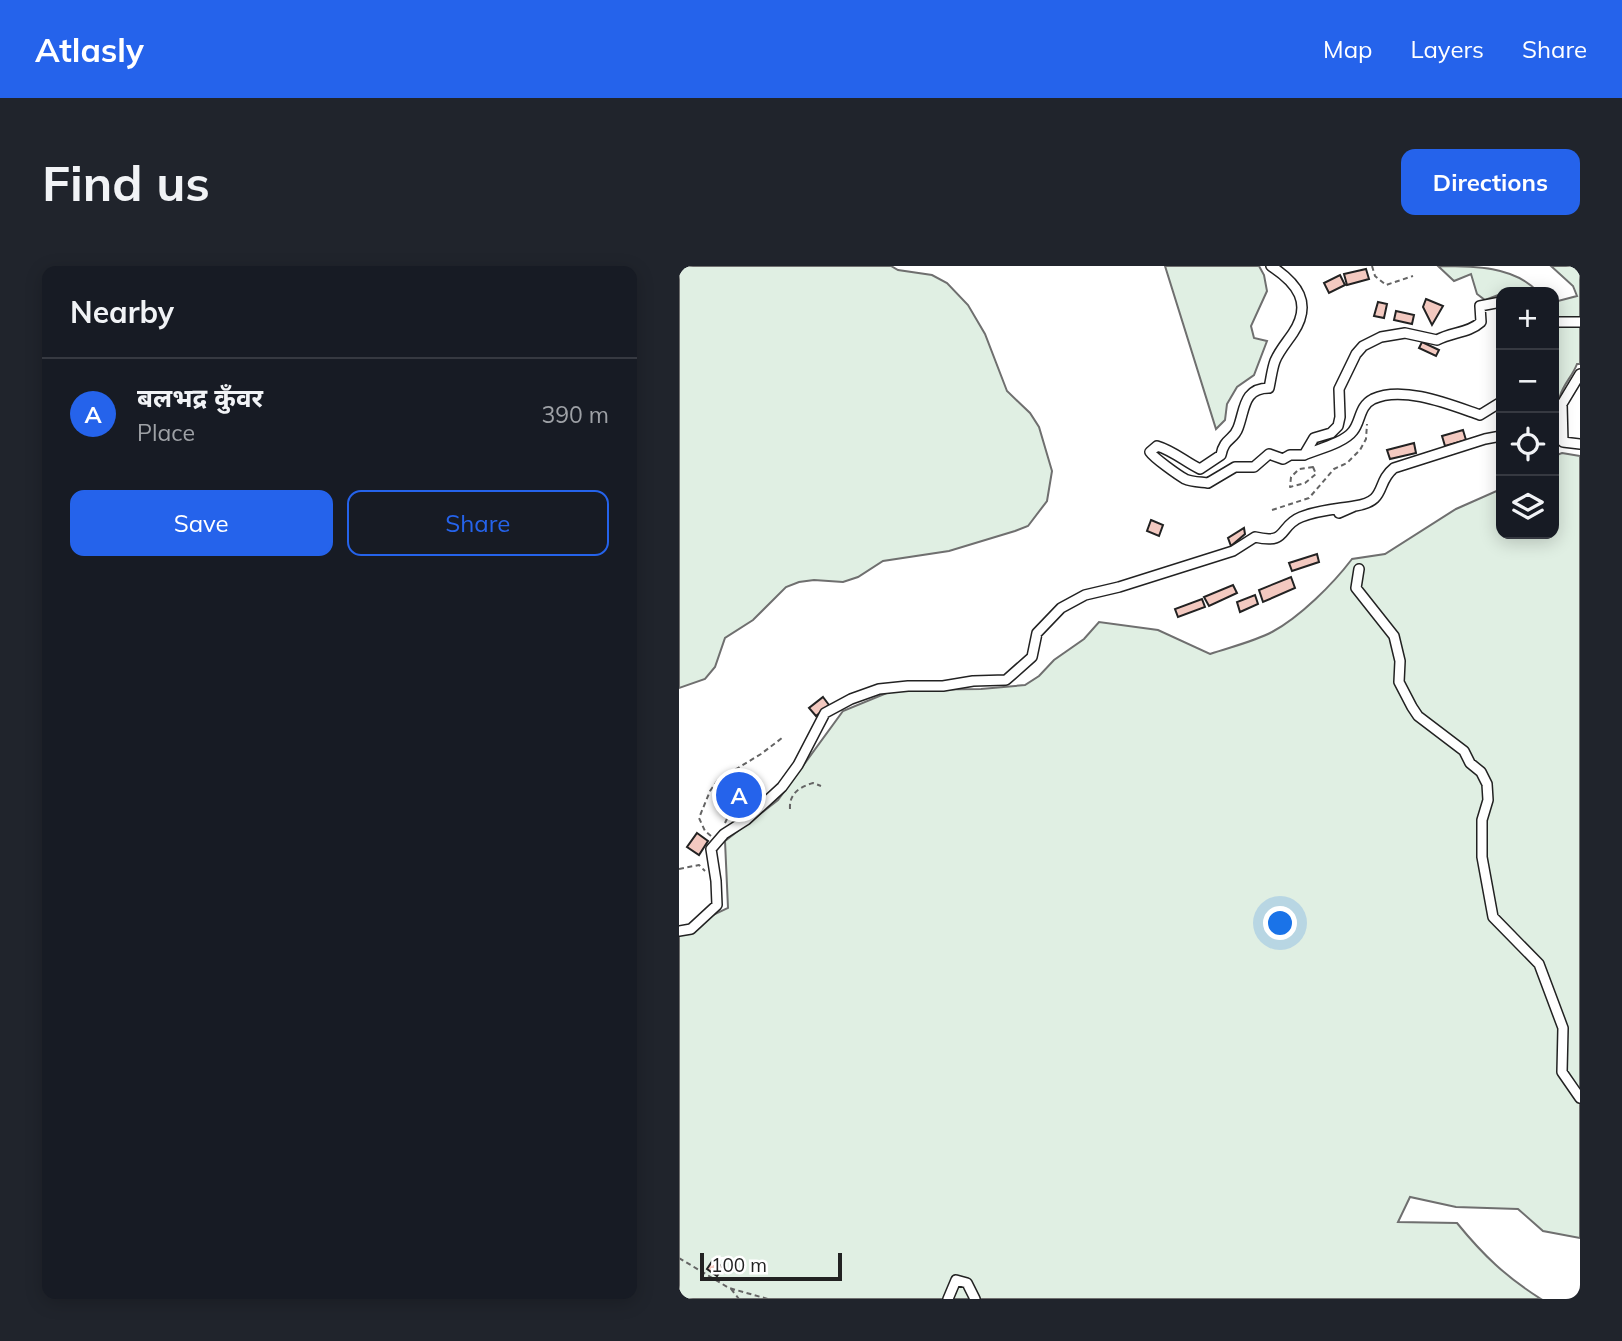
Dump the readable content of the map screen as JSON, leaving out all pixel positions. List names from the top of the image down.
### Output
{
  "scale_bar": "100 m",
  "page": {
    "header": "Atlasly",
    "nav": ["Map", "Layers", "Share"],
    "buttons": [
      "Directions",
      ["Save", "Share"]
    ],
    "title": "Find us",
    "heading": "Nearby",
    "map_buttons": ["+", "−"],
    "list": [
      {
        "mark": "A",
        "name": "बलभद्र कुँवर",
        "note": "Place",
        "value": "390 m"
      }
    ],
    "pins": "A",
    "scale": "100 m"
  }
}
